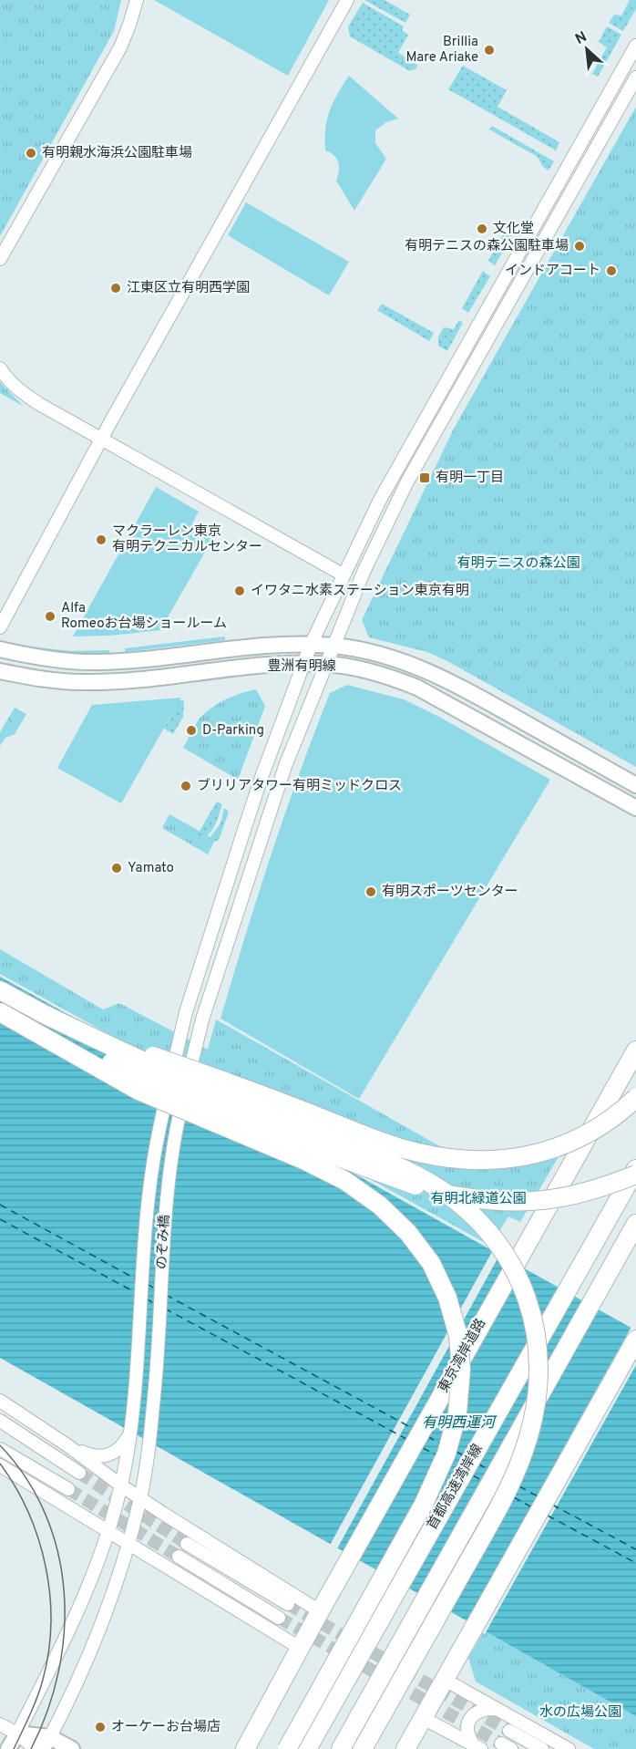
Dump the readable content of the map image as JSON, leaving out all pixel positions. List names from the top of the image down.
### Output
{
  "streets": {
    "highway": ["東京湾岸道路", "首都高速湾岸線"],
    "main road": ["豊洲有明線"],
    "street": ["のぞみ橋"]
  },
  "crossings": [
    ["豊洲有明線", "のぞみ橋"]
  ],
  "water": ["有明西運河"],
  "parks": ["有明テニスの森公園", "有明北緑道公園", "水の広場公園"],
  "places": {
    "other": [
      "Brillia Mare Ariake",
      "有明親水海浜公園駐車場",
      "文化堂",
      "有明テニスの森公園駐車場",
      "インドアコート",
      "江東区立有明西学園",
      "マクラーレン東京 有明テクニカルセンター",
      "イワタニ水素ステーション東京有明",
      "Alfa Romeoお台場ショールーム",
      "D-Parking",
      "ブリリアタワー有明ミッドクロス",
      "Yamato",
      "有明スポーツセンター",
      "オーケーお台場店"
    ],
    "transit": ["有明一丁目"]
  },
  "north": "top left"
}
